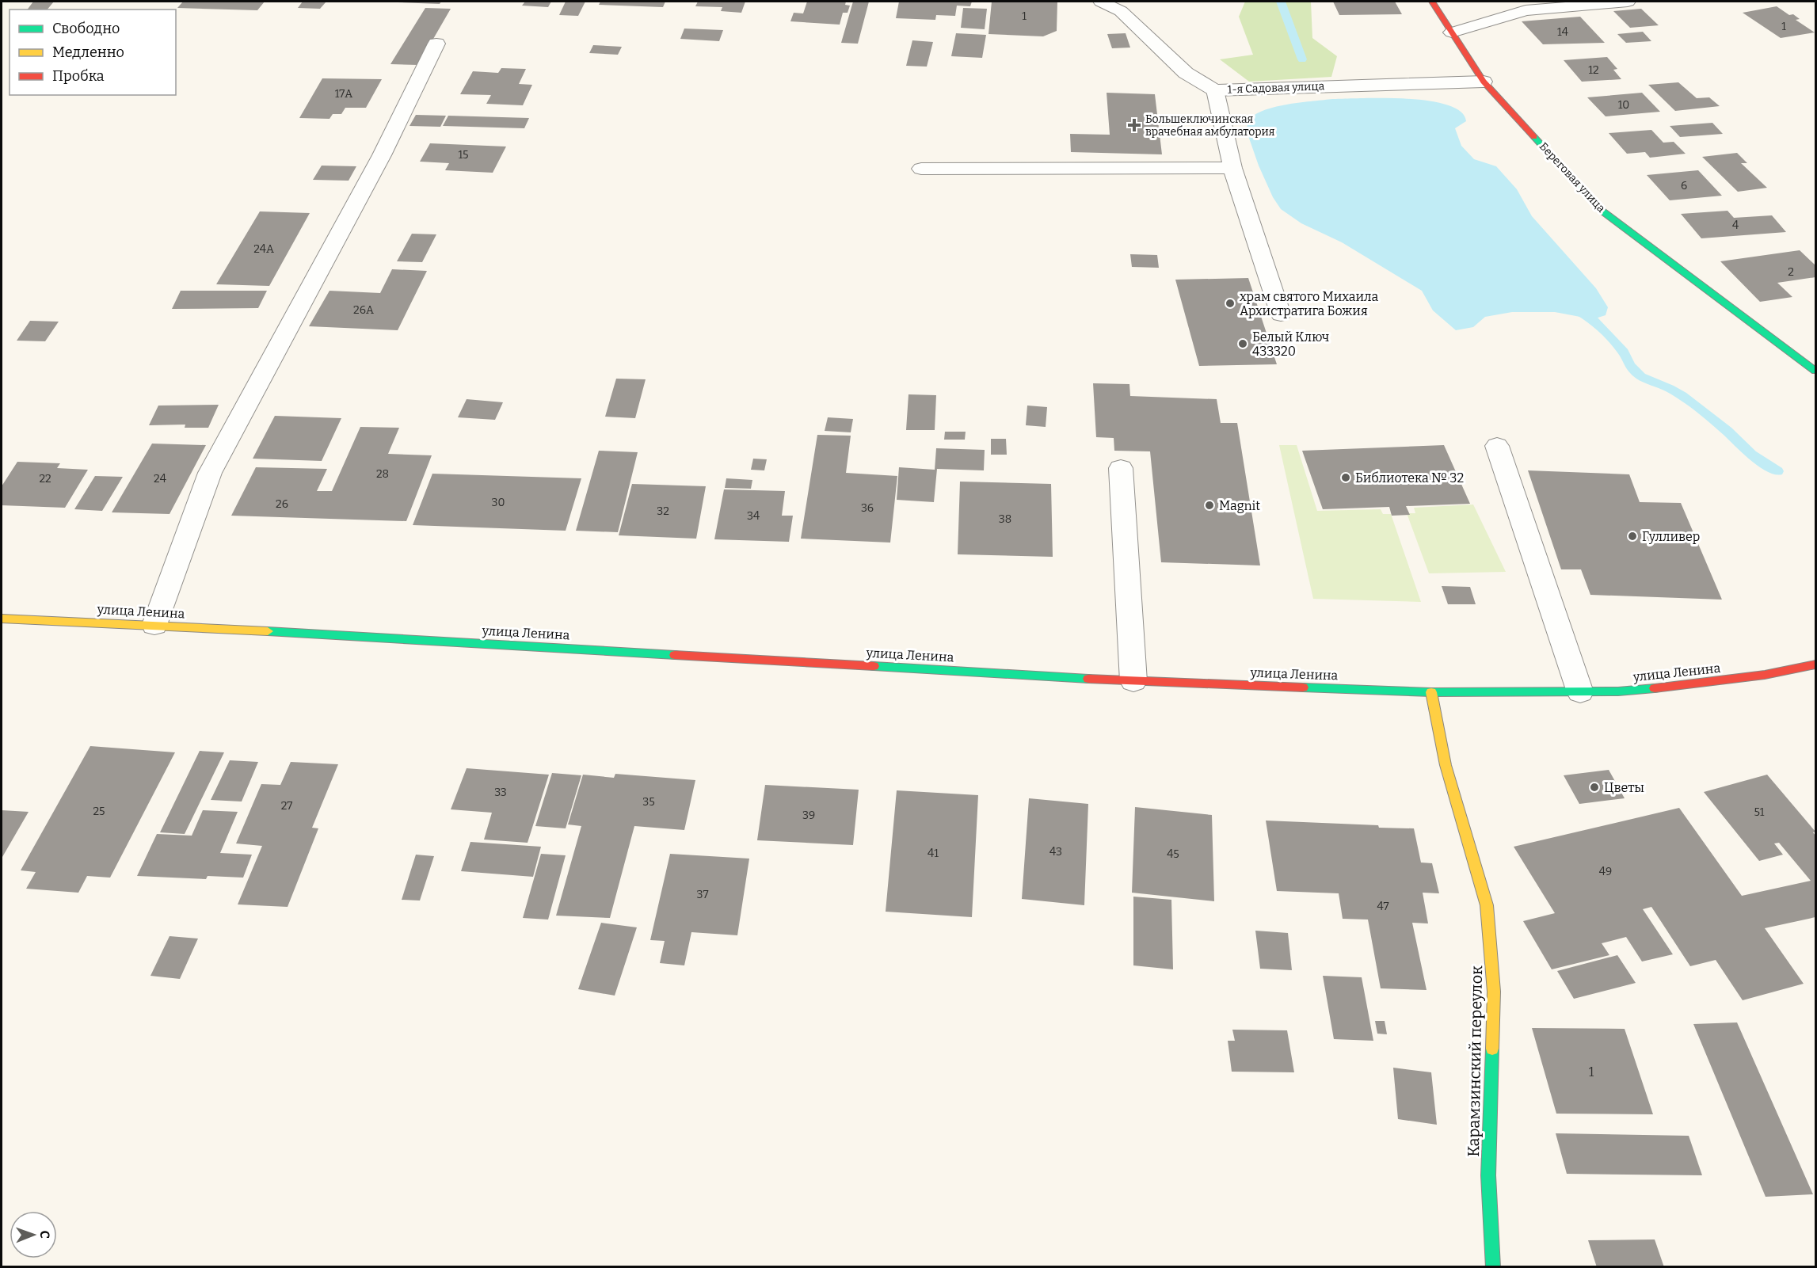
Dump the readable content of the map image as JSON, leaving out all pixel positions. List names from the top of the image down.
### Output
{
  "streets": {
    "main road": ["Береговая улица", "улица Ленина", "Карамзинский переулок"],
    "street": ["1-я Садовая улица"]
  },
  "crossings": [
    ["1-я Садовая улица", "Береговая улица"],
    ["улица Ленина", "Карамзинский переулок"]
  ],
  "places": {
    "health": ["Большеключинская врачебная амбулатория"],
    "other": [
      "храм святого Михаила Архистратига Божия",
      "Белый Ключ 433320",
      "Библиотека № 32",
      "Magnit",
      "Гулливер",
      "Цветы"
    ]
  },
  "house_numbers": [
    "1",
    "1",
    "14",
    "12",
    "17А",
    "10",
    "15",
    "6",
    "4",
    "24А",
    "2",
    "26А",
    "28",
    "22",
    "24",
    "30",
    "26",
    "36",
    "32",
    "34",
    "38",
    "33",
    "35",
    "27",
    "25",
    "51",
    "39",
    "43",
    "41",
    "45",
    "49",
    "37",
    "47",
    "1"
  ],
  "legend": ["Свободно", "Медленно", "Пробка"],
  "north": "right"
}
